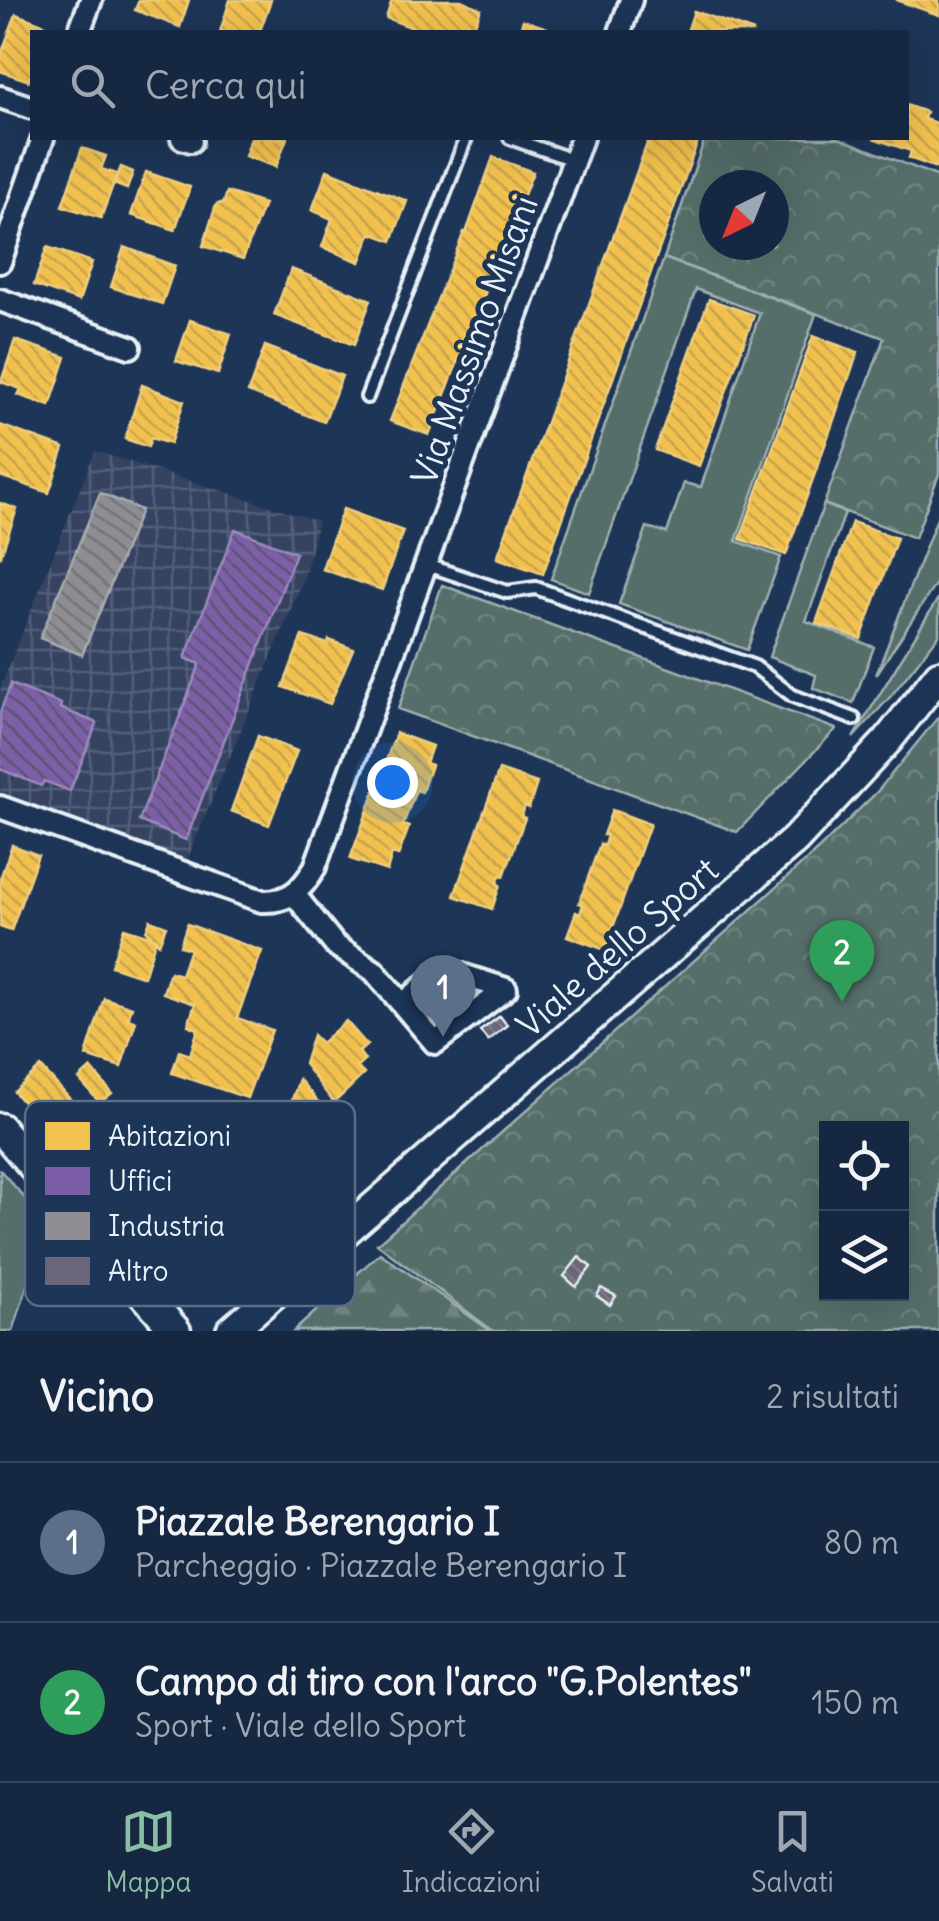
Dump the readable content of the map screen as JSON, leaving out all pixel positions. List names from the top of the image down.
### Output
{
  "streets": {
    "street": ["Via Massimo Misani", "Viale dello Sport"]
  },
  "legend": [
    "Abitazioni",
    "Uffici",
    "Industria",
    "Altro"
  ],
  "north": "bottom left",
  "page": {
    "search": "Cerca qui",
    "pins": ["2", "1"],
    "heading": ["Vicino", "2 risultati"],
    "list": [
      {
        "mark": "1",
        "name": "Piazzale Berengario I",
        "note": "Parcheggio · Piazzale Berengario I",
        "value": "80 m"
      },
      {
        "mark": "2",
        "name": "Campo di tiro con l'arco \"G.Polentes\"",
        "note": "Sport · Viale dello Sport",
        "value": "150 m"
      }
    ],
    "nav": ["Mappa", "Indicazioni", "Salvati"]
  }
}
